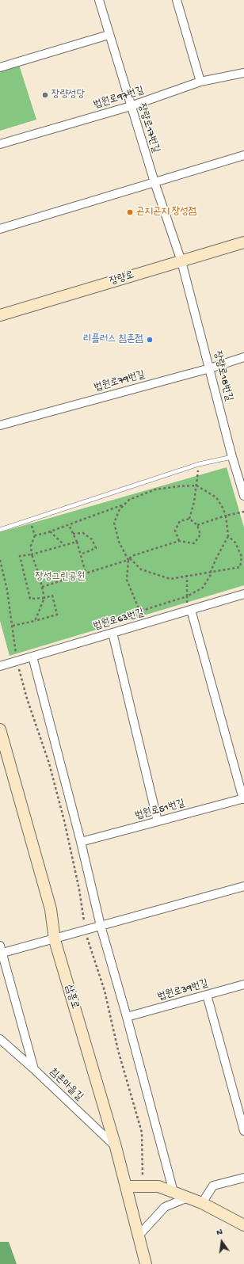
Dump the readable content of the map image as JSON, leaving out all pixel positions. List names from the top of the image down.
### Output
{
  "streets": {
    "main road": ["장량로", "삼흥로"],
    "street": [
      "법원로97번길",
      "장량로17번길",
      "장량로18번길",
      "법원로79번길",
      "법원로63번길",
      "법원로51번길",
      "법원로39번길",
      "침촌마을길"
    ]
  },
  "crossings": [
    ["법원로97번길", "장량로17번길"],
    ["장량로17번길", "장량로"],
    ["장량로17번길", "장량로18번길"],
    ["장량로", "장량로18번길"],
    ["장량로18번길", "법원로79번길"],
    ["삼흥로", "침촌마을길"]
  ],
  "parks": ["장성그린공원"],
  "places": ["장량성당", "곤지곤지 장성점", "리플러스 침촌점"],
  "north": "top"
}
